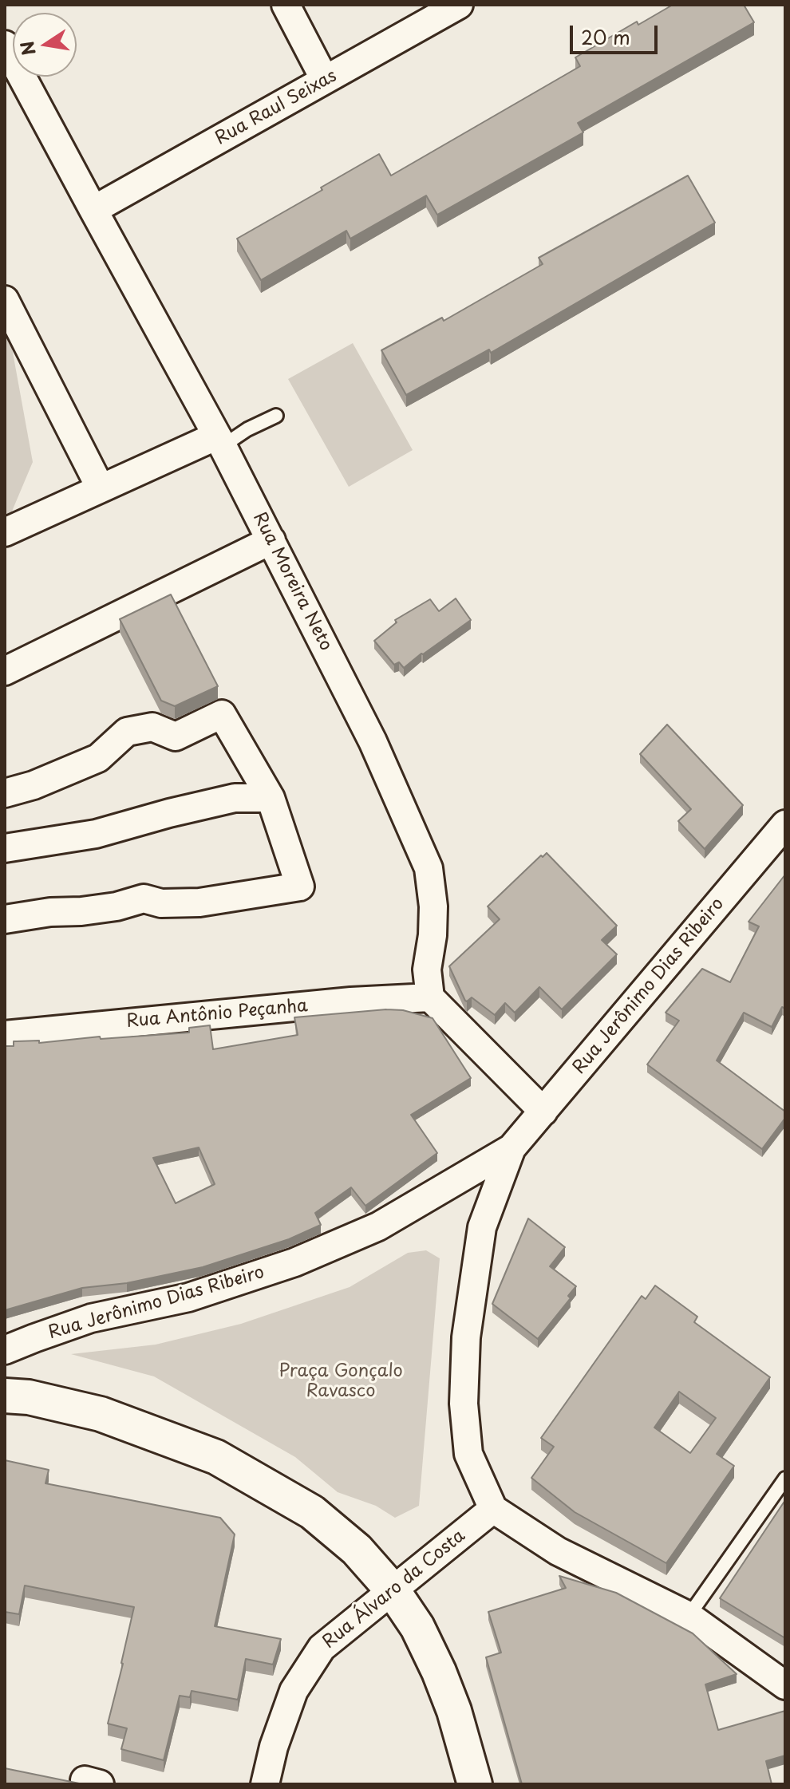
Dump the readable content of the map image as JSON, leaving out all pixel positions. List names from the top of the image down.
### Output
{
  "streets": {
    "street": [
      "Rua Raul Seixas",
      "Rua Moreira Neto",
      "Rua Jerônimo Dias Ribeiro",
      "Rua Antônio Peçanha",
      "Rua Álvaro da Costa"
    ]
  },
  "crossings": [
    ["Rua Raul Seixas", "Rua Moreira Neto"],
    ["Rua Moreira Neto", "Rua Antônio Peçanha"],
    ["Rua Jerônimo Dias Ribeiro", "Rua Álvaro da Costa"]
  ],
  "parks": ["Praça Gonçalo Ravasco"],
  "scale_bar": "20 m",
  "north": "left"
}
